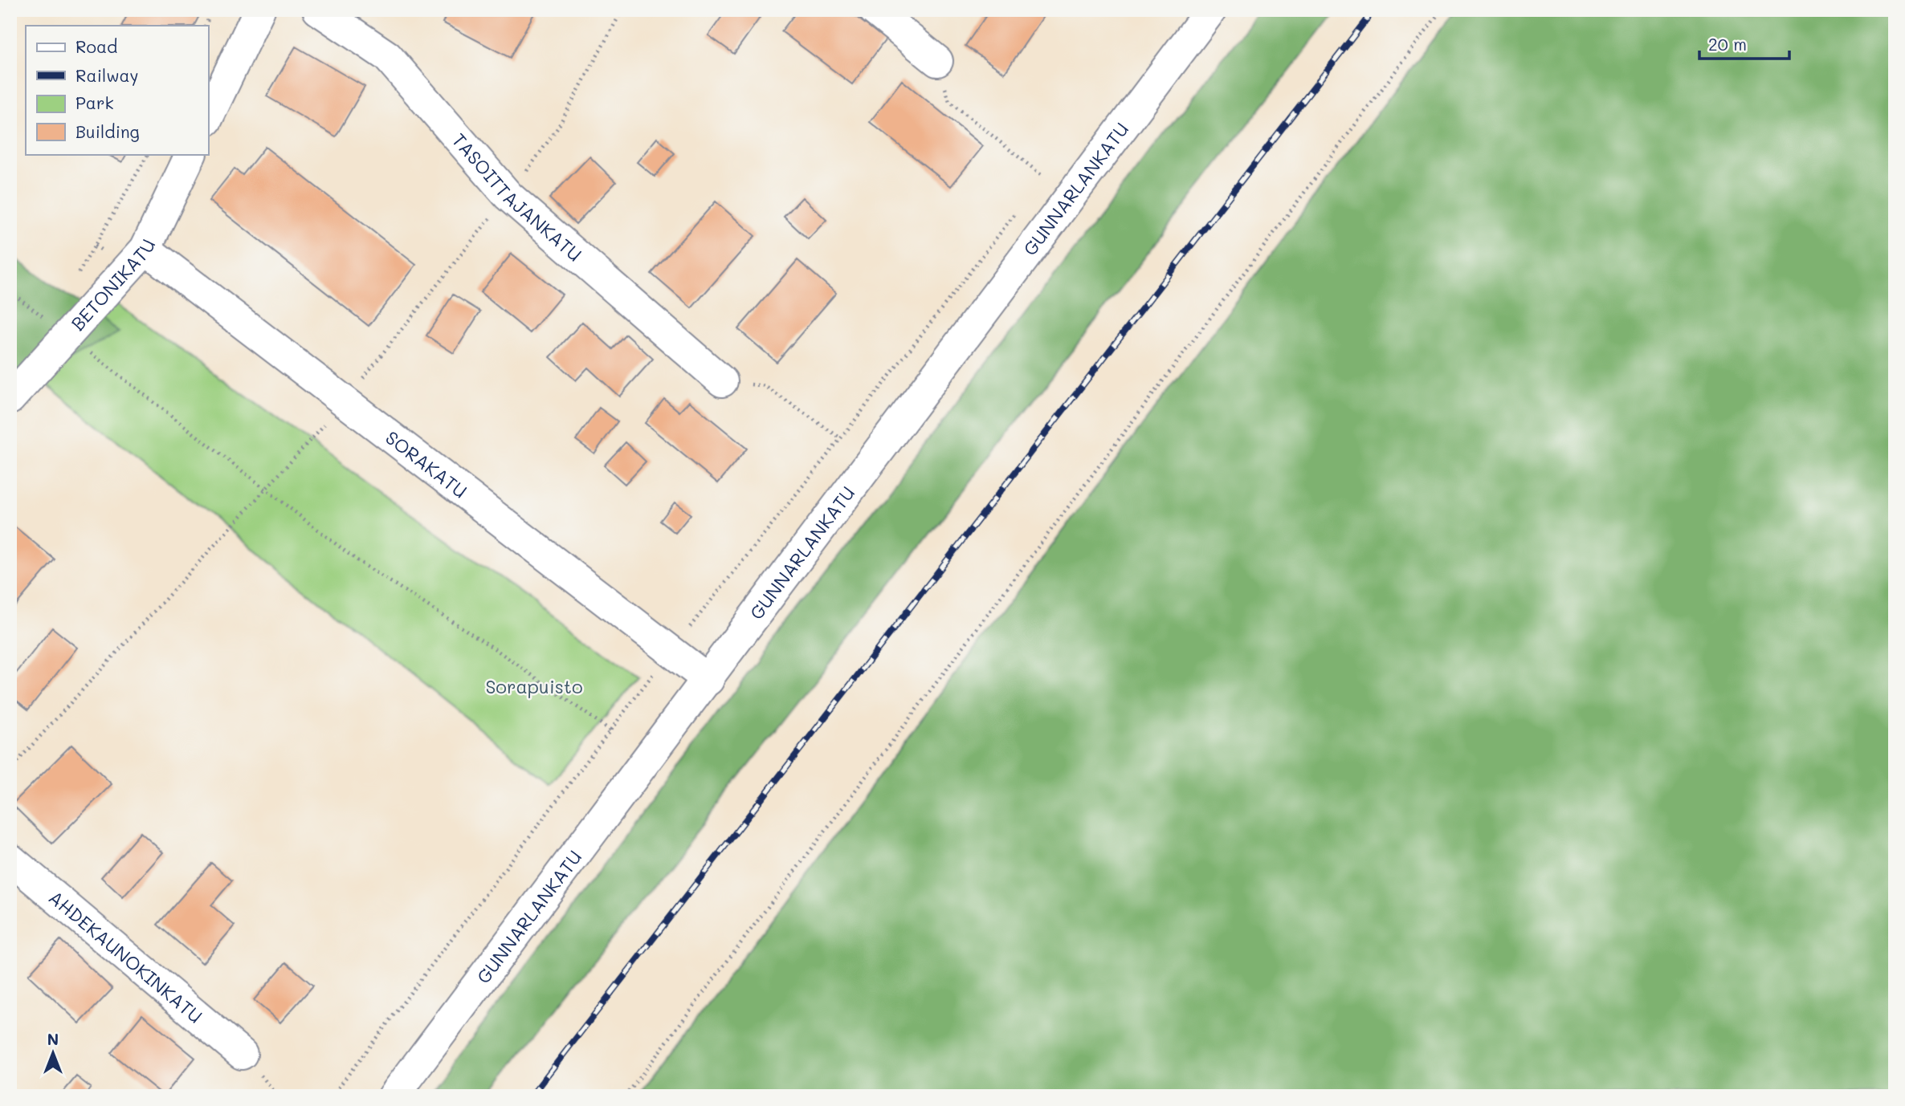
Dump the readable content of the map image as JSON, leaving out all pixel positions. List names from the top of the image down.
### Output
{
  "streets": {
    "street": [
      "GUNNARLANKATU",
      "TASOITTAJANKATU",
      "BETONIKATU",
      "SORAKATU",
      "AHDEKAUNOKINKATU"
    ]
  },
  "crossings": [
    ["GUNNARLANKATU", "SORAKATU"],
    ["BETONIKATU", "SORAKATU"]
  ],
  "parks": ["Sorapuisto"],
  "legend": [
    "Road",
    "Railway",
    "Park",
    "Building"
  ],
  "scale_bar": "20 m",
  "north": "top"
}
